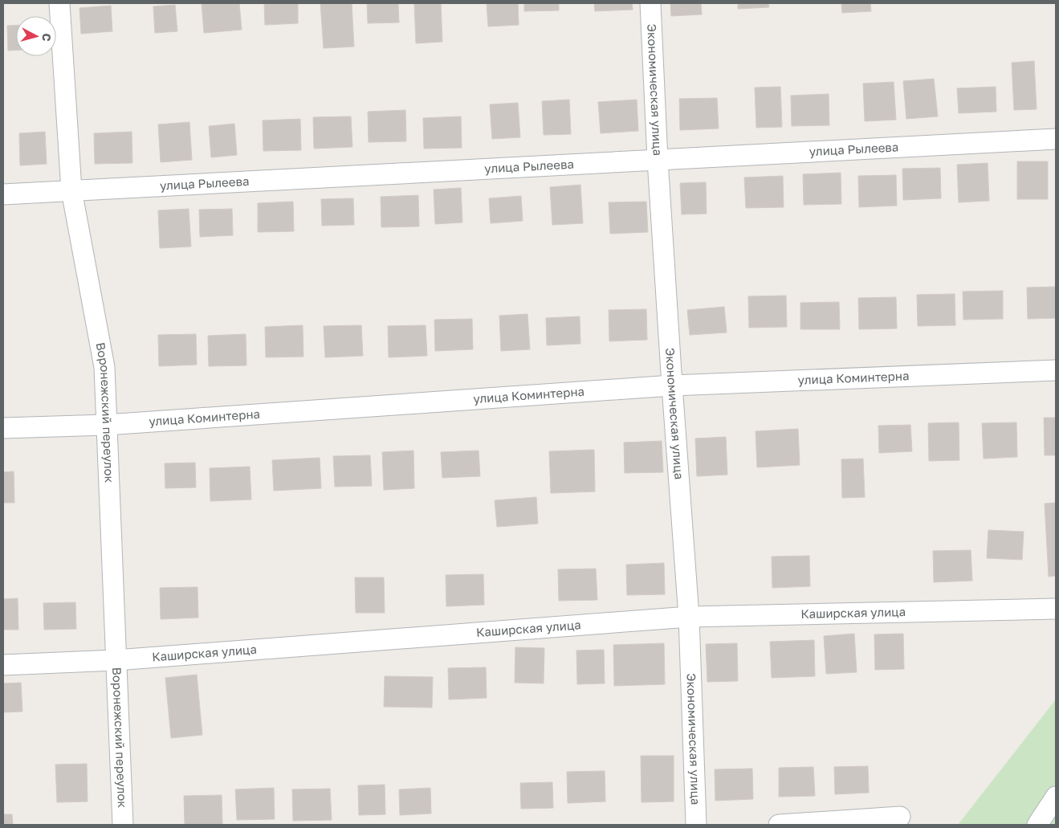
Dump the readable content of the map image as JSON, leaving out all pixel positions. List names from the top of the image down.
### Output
{
  "streets": {
    "street": [
      "Экономическая улица",
      "улица Рылеева",
      "улица Коминтерна",
      "Воронежский переулок",
      "Каширская улица"
    ]
  },
  "crossings": [
    ["Экономическая улица", "улица Рылеева"],
    ["Экономическая улица", "улица Коминтерна"],
    ["Экономическая улица", "Каширская улица"],
    ["улица Рылеева", "Воронежский переулок"],
    ["улица Коминтерна", "Воронежский переулок"],
    ["Воронежский переулок", "Каширская улица"]
  ],
  "north": "right"
}
